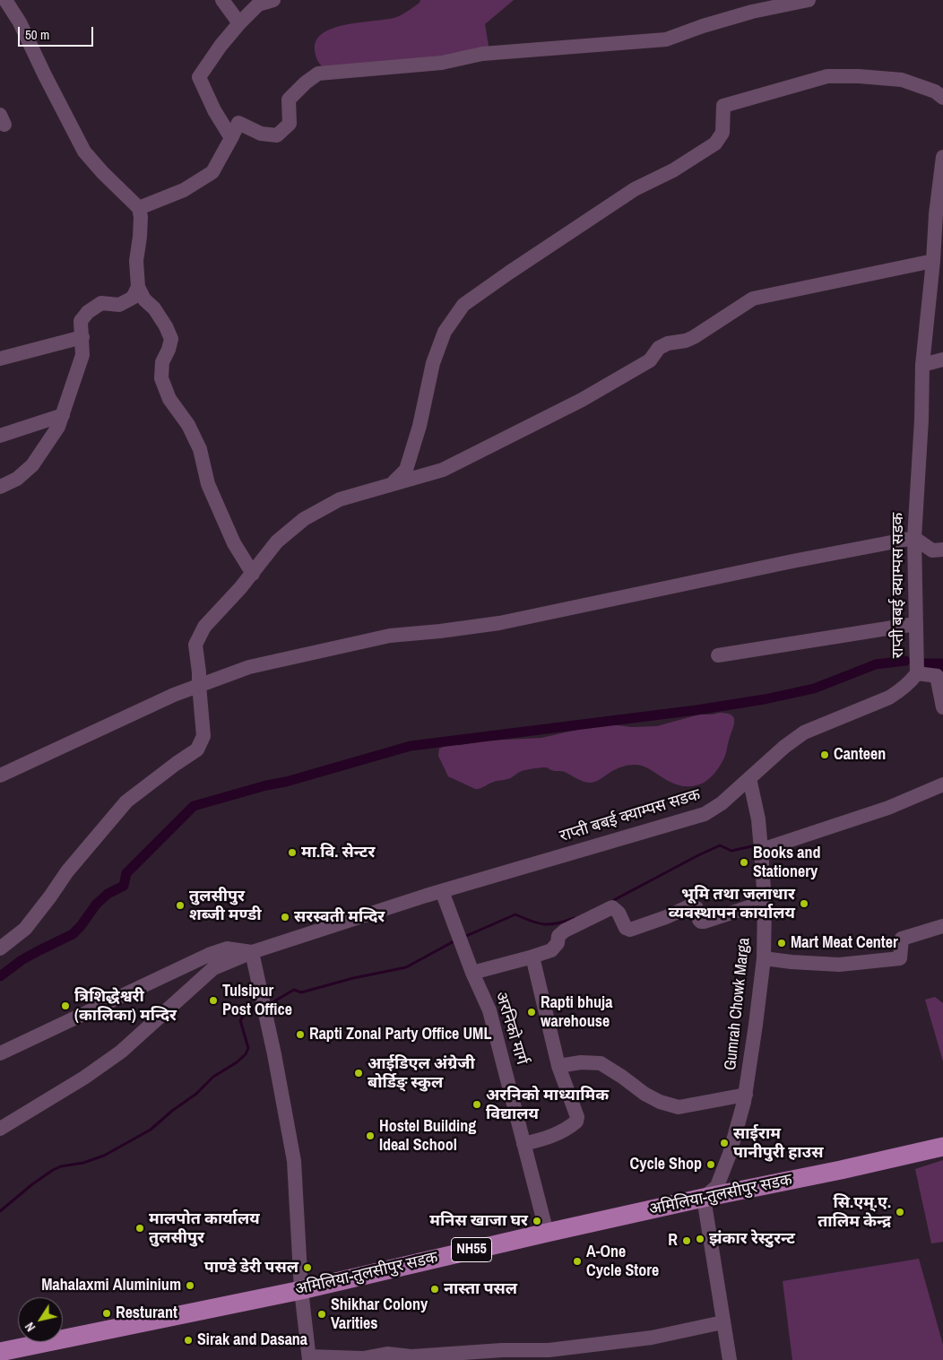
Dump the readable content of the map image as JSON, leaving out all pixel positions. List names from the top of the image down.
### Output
{
  "streets": {
    "main road": ["अमिलिया-तुलसीपुर सडक", "NH55"],
    "street": ["राप्ती बबई क्याम्पस सडक", "Gumrah Chowk Marga", "अरनिको मार्ग"]
  },
  "crossings": [
    ["राप्ती बबई क्याम्पस सडक", "Gumrah Chowk Marga"],
    ["राप्ती बबई क्याम्पस सडक", "अरनिको मार्ग"],
    ["Gumrah Chowk Marga", "अमिलिया-तुलसीपुर सडक"],
    ["अरनिको मार्ग", "अमिलिया-तुलसीपुर सडक"]
  ],
  "places": [
    "Canteen",
    "मा.वि. सेन्टर",
    "Books and Stationery",
    "भूमि तथा जलाधार व्यवस्थापन कार्यालय",
    "तुलसीपुर शब्जी मण्डी",
    "सरस्वती मन्दिर",
    "Mart Meat Center",
    "Tulsipur Post Office",
    "त्रिशिद्धेश्वरी (कालिका) मन्दिर",
    "Rapti bhuja warehouse",
    "Rapti Zonal Party Office UML",
    "आईडिएल अंग्रेजी बोर्डिङ् स्कुल",
    "अरनिको माध्यामिक विद्यालय",
    "Hostel Building Ideal School",
    "साईराम पानीपुरी हाउस",
    "Cycle Shop",
    "सि.एम्.ए. तालिम केन्द्र",
    "मनिस खाजा घर",
    "मालपोत कार्यालय तुलसीपुर",
    "झंकार रेस्टुरन्ट",
    "R",
    "A-One Cycle Store",
    "पाण्डे डेरी पसल",
    "Mahalaxmi Aluminium",
    "नास्ता पसल",
    "Resturant",
    "Shikhar Colony Varities",
    "Sirak and Dasana"
  ],
  "scale_bar": "50 m",
  "north": "bottom left"
}
